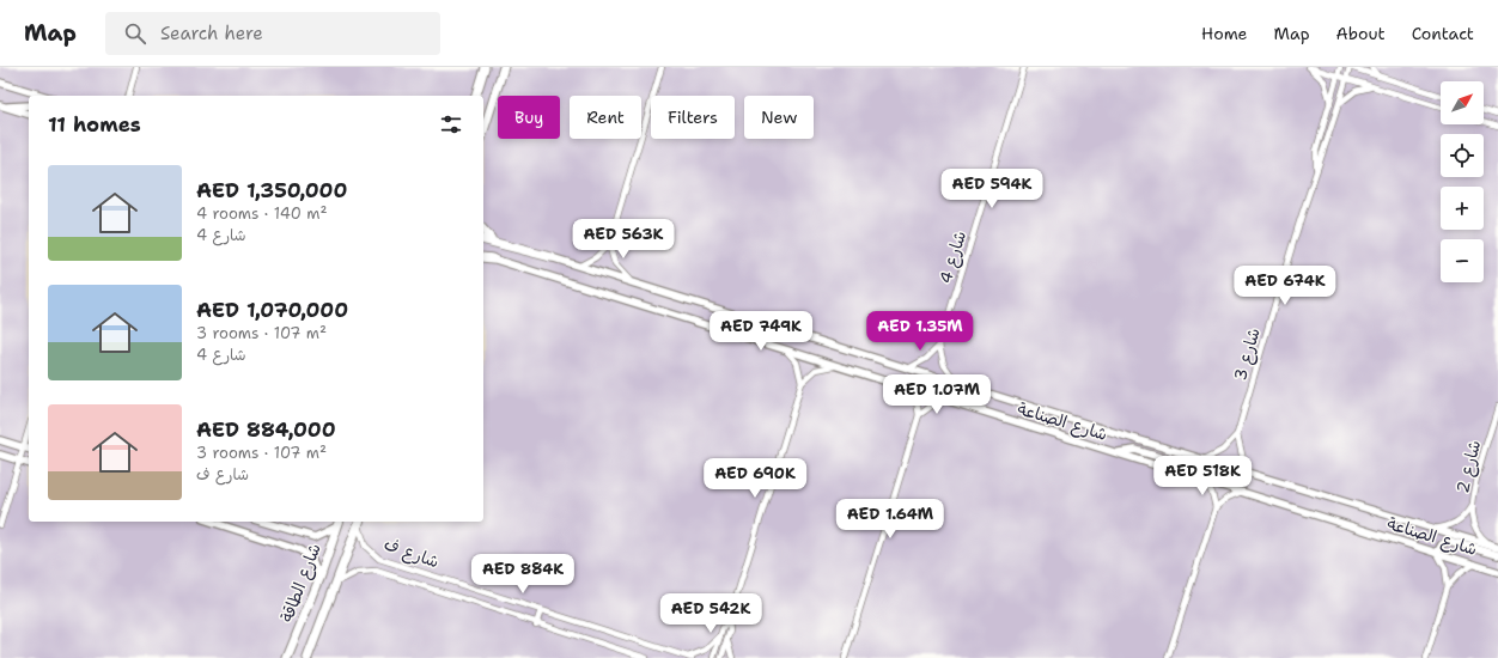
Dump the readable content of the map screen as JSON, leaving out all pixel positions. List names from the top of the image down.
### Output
{
  "streets": {
    "main road": ["شارع الطاقة"],
    "street": [
      "شارع 4",
      "شارع 3",
      "شارع الصناعة",
      "شارع 2",
      "شارع ف"
    ]
  },
  "crossings": [
    ["شارع 3", "شارع الصناعة"],
    ["شارع الصناعة", "شارع 2"],
    ["شارع ف", "شارع الطاقة"]
  ],
  "north": "top right",
  "page": {
    "header": "Map",
    "search": "Search here",
    "nav": [
      "Home",
      "Map",
      "About",
      "Contact"
    ],
    "map_buttons": ["+", "−"],
    "chip": [
      "Buy",
      "Rent",
      "Filters",
      "New"
    ],
    "heading": "11 homes",
    "list": [
      {
        "name": "AED 1,350,000",
        "note": "4 rooms · 140 m² · شارع 4"
      },
      {
        "name": "AED 1,070,000",
        "note": "3 rooms · 107 m² · شارع 4"
      },
      {
        "name": "AED 884,000",
        "note": "3 rooms · 107 m² · شارع ف"
      }
    ],
    "price": [
      "AED 594K",
      "AED 563K",
      "AED 674K",
      "AED 749K",
      "AED 1.35M",
      "AED 1.07M",
      "AED 518K",
      "AED 690K",
      "AED 1.64M",
      "AED 884K",
      "AED 542K"
    ]
  }
}
